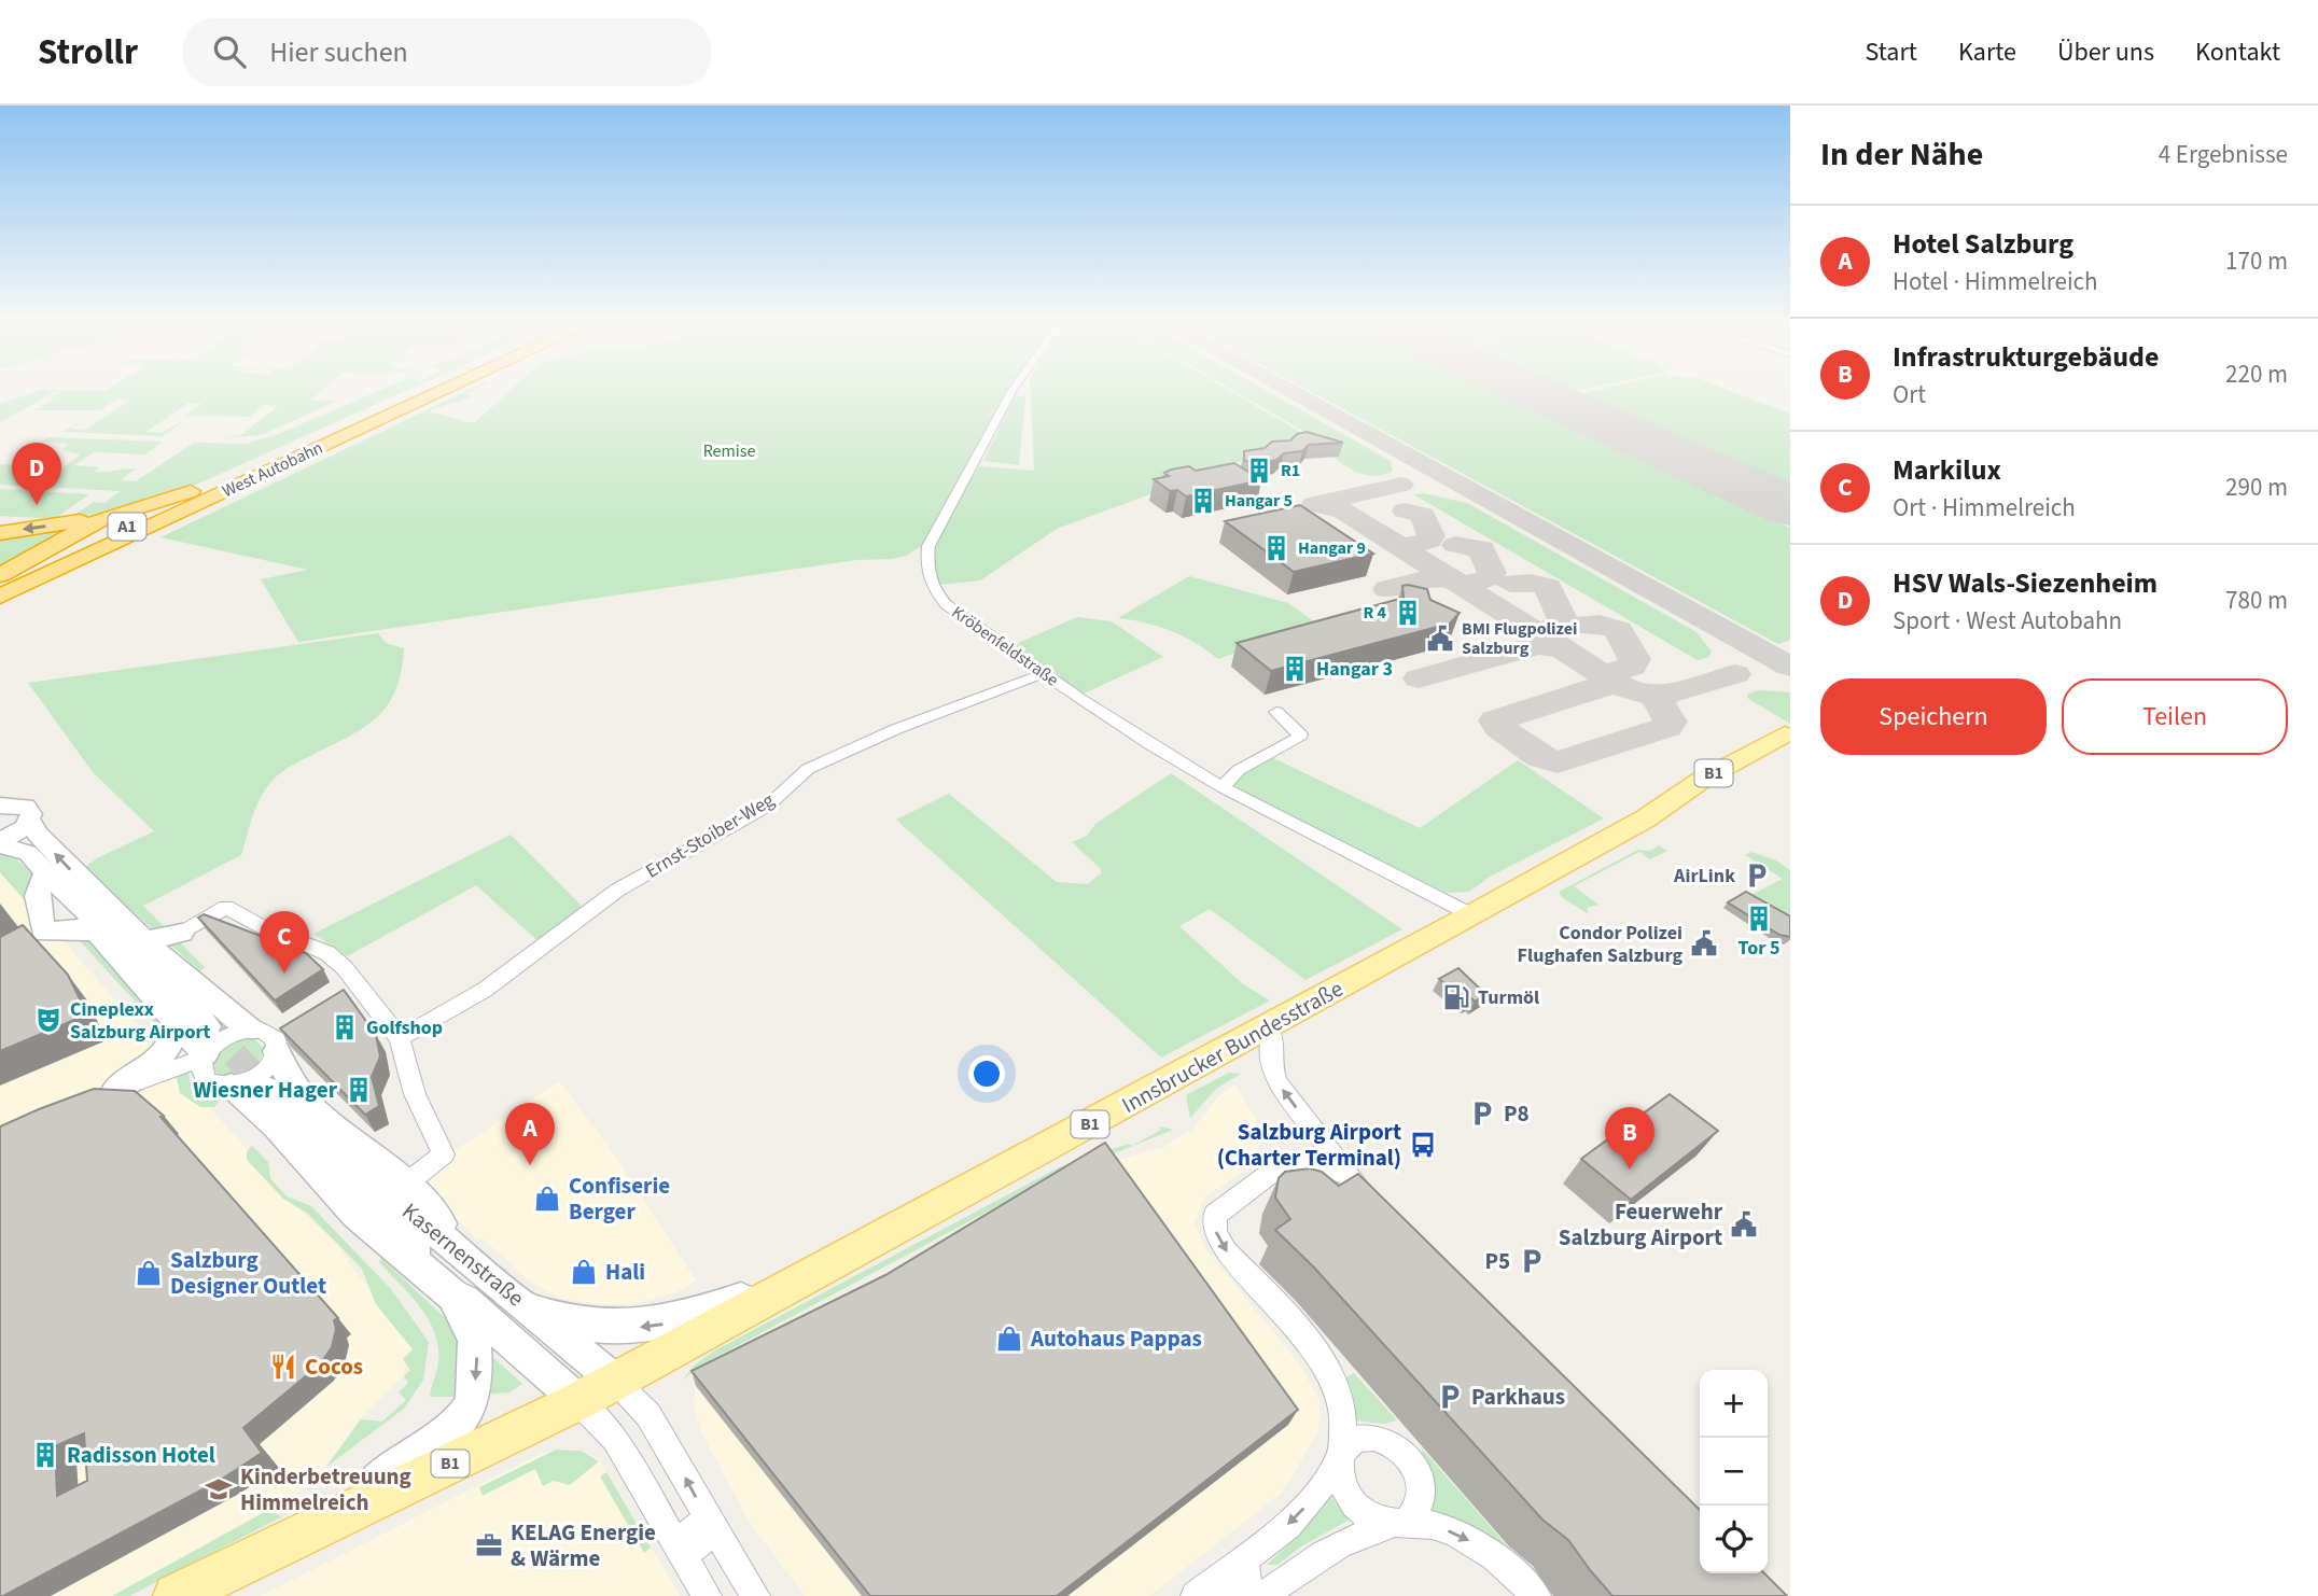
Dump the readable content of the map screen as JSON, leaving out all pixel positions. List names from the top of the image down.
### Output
{
  "streets": {
    "highway": ["West Autobahn", "A1"],
    "main road": ["B1", "Innsbrucker Bundesstraße", "Kasernenstraße"],
    "street": ["Kröbenfeldstraße", "Ernst-Stoiber-Weg"]
  },
  "crossings": [
    ["Kröbenfeldstraße", "Ernst-Stoiber-Weg"],
    ["Kröbenfeldstraße", "Innsbrucker Bundesstraße"],
    ["B1", "Innsbrucker Bundesstraße"],
    ["B1", "Kasernenstraße"],
    ["Innsbrucker Bundesstraße", "Kasernenstraße"]
  ],
  "parks": ["Remise"],
  "places": {
    "building": [
      "R1",
      "Hangar 5",
      "Hangar 9",
      "R 4",
      "Hangar 3",
      "Tor 5",
      "Golfshop",
      "Wiesner Hager",
      "Radisson Hotel"
    ],
    "public building": ["BMI Flugpolizei Salzburg", "Condor Polizei Flughafen Salzburg", "Feuerwehr Salzburg Airport"],
    "parking": [
      "AirLink",
      "P8",
      "P5",
      "Parkhaus"
    ],
    "fuel station": ["Turmöl"],
    "theatre": ["Cineplexx Salzburg Airport"],
    "bus stop": ["Salzburg Airport (Charter Terminal)"],
    "shop": [
      "Confiserie Berger",
      "Hali",
      "Salzburg Designer Outlet",
      "Autohaus Pappas"
    ],
    "restaurant": ["Cocos"],
    "school or university": ["Kinderbetreuung Himmelreich"],
    "office": ["KELAG Energie & Wärme"]
  },
  "page": {
    "header": "Strollr",
    "search": "Hier suchen",
    "nav": [
      "Start",
      "Karte",
      "Über uns",
      "Kontakt"
    ],
    "heading": ["In der Nähe", "4 Ergebnisse"],
    "list": [
      {
        "mark": "A",
        "name": "Hotel Salzburg",
        "note": "Hotel · Himmelreich",
        "value": "170 m"
      },
      {
        "mark": "B",
        "name": "Infrastrukturgebäude",
        "note": "Ort",
        "value": "220 m"
      },
      {
        "mark": "C",
        "name": "Markilux",
        "note": "Ort · Himmelreich",
        "value": "290 m"
      },
      {
        "mark": "D",
        "name": "HSV Wals-Siezenheim",
        "note": "Sport · West Autobahn",
        "value": "780 m"
      }
    ],
    "pins": [
      "D",
      "C",
      "A",
      "B"
    ],
    "buttons": ["Speichern", "Teilen"],
    "map_buttons": ["+", "−"]
  }
}
